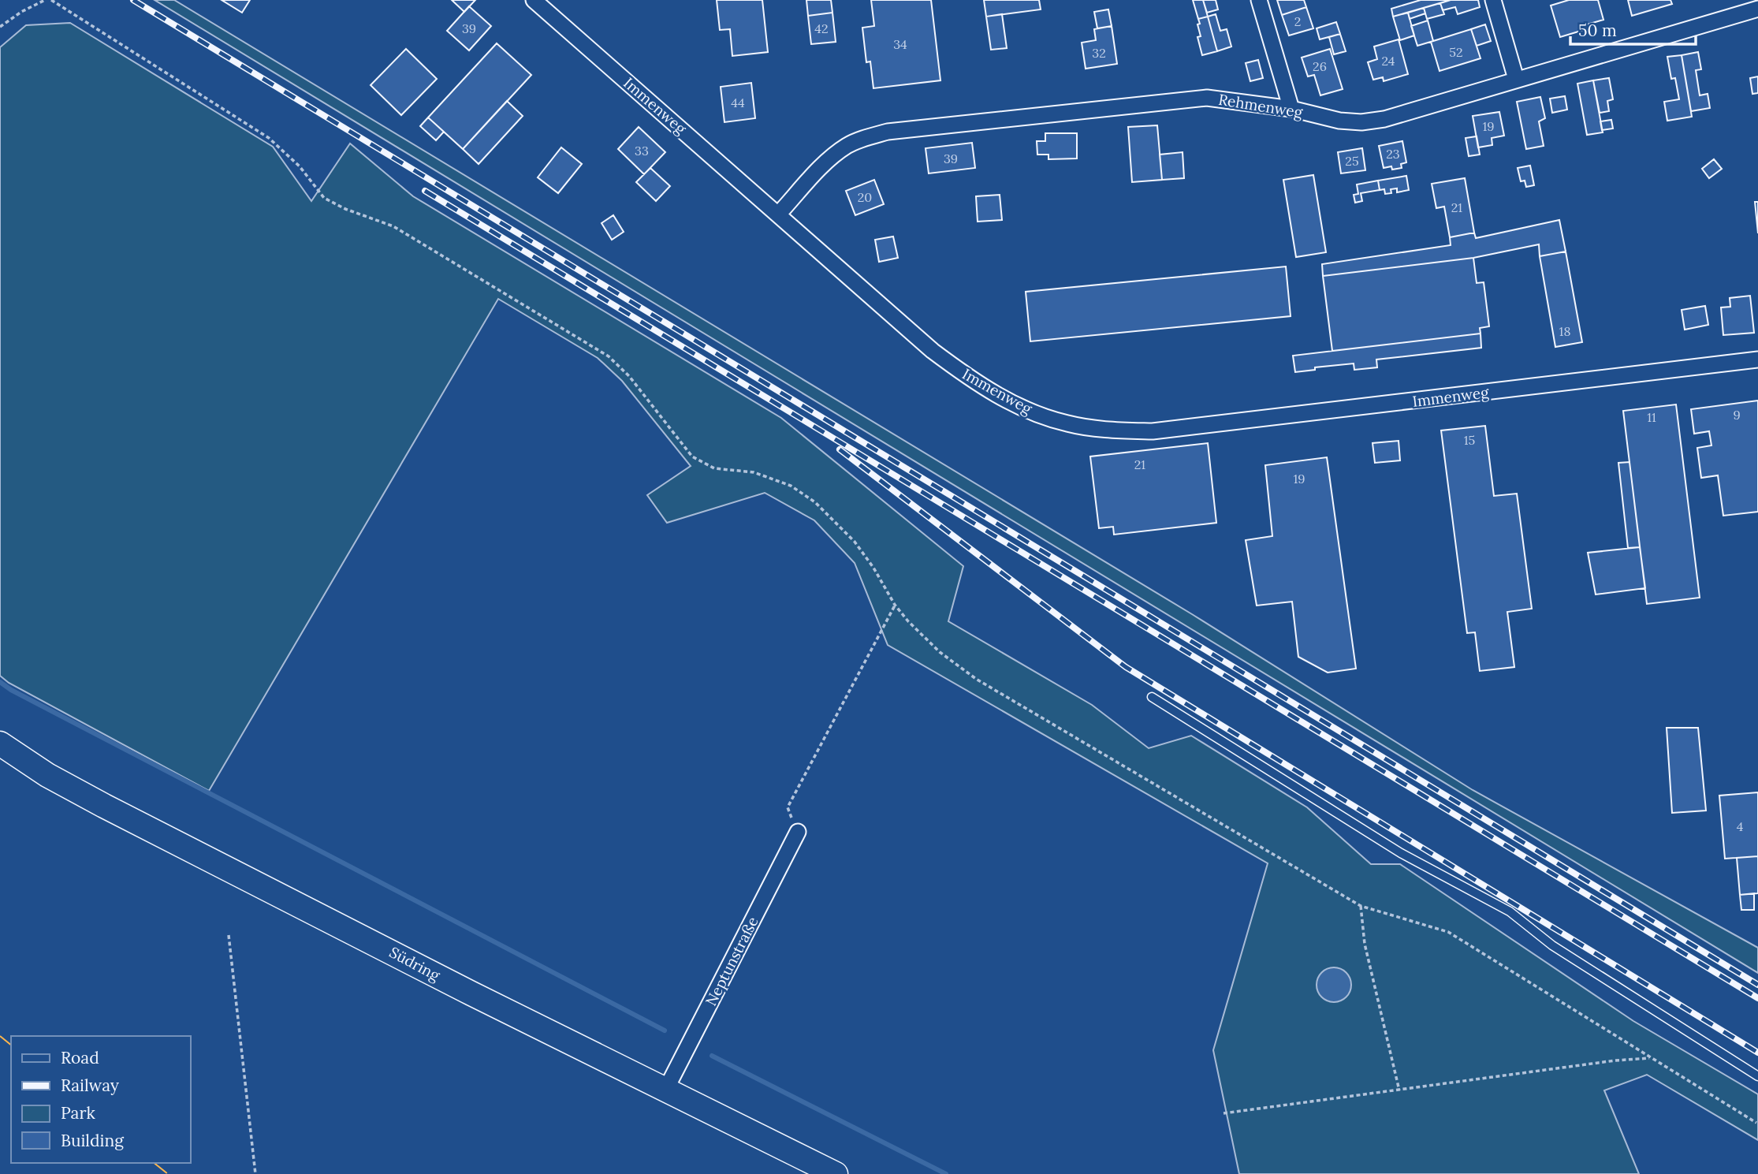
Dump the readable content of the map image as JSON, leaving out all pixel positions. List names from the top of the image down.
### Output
{
  "streets": {
    "main road": ["Südring"],
    "street": ["Immenweg", "Rehmenweg", "Neptunstraße"]
  },
  "crossings": [
    ["Immenweg", "Rehmenweg"],
    ["Neptunstraße", "Südring"]
  ],
  "house_numbers": [
    "2",
    "39",
    "42",
    "34",
    "52",
    "32",
    "24",
    "26",
    "44",
    "19",
    "33",
    "23",
    "39",
    "25",
    "20",
    "21",
    "18",
    "9",
    "11",
    "15",
    "21",
    "19",
    "4"
  ],
  "legend": [
    "Road",
    "Railway",
    "Park",
    "Building"
  ],
  "scale_bar": "50 m"
}
